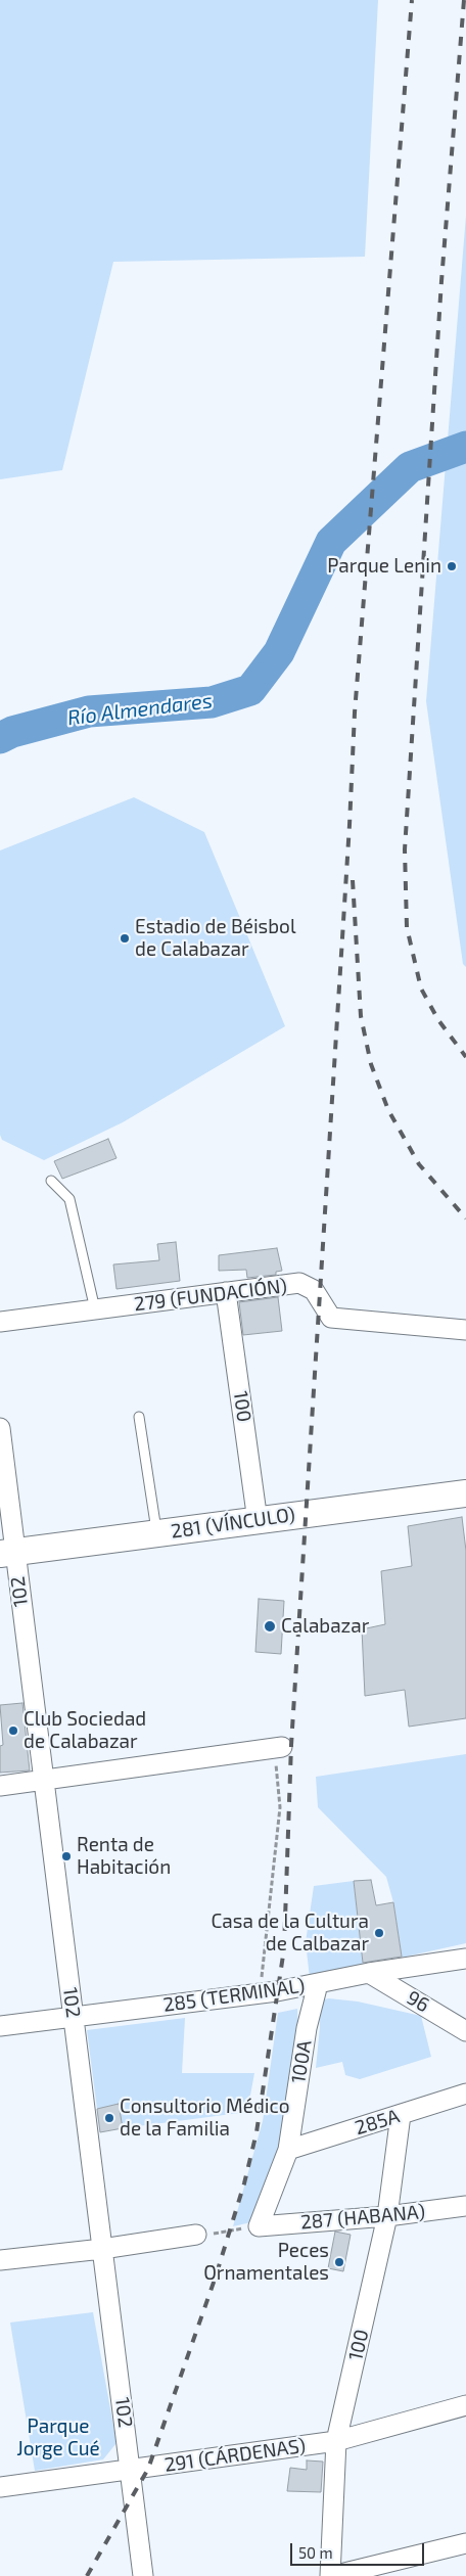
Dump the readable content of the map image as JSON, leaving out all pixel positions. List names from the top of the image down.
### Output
{
  "streets": {
    "main road": ["281 (VÍNCULO)"],
    "street": [
      "279 (FUNDACIÓN)",
      "100",
      "102",
      "285 (TERMINAL)",
      "96",
      "100A",
      "285A",
      "287 (HABANA)",
      "291 (CÁRDENAS)"
    ]
  },
  "crossings": [
    ["279 (FUNDACIÓN)", "100"],
    ["100", "281 (VÍNCULO)"],
    ["100", "285A"],
    ["100", "287 (HABANA)"],
    ["100", "291 (CÁRDENAS)"],
    ["281 (VÍNCULO)", "102"],
    ["102", "285 (TERMINAL)"],
    ["102", "291 (CÁRDENAS)"],
    ["285 (TERMINAL)", "96"],
    ["285 (TERMINAL)", "100A"],
    ["100A", "285A"],
    ["100A", "287 (HABANA)"]
  ],
  "water": ["Río Almendares"],
  "parks": ["Parque Jorge Cué"],
  "places": [
    "Parque Lenin",
    "Estadio de Béisbol de Calabazar",
    "Calabazar",
    "Club Sociedad de Calabazar",
    "Renta de Habitación",
    "Casa de la Cultura de Calbazar",
    "Consultorio Médico de la Familia",
    "Peces Ornamentales"
  ],
  "scale_bar": "50 m"
}
